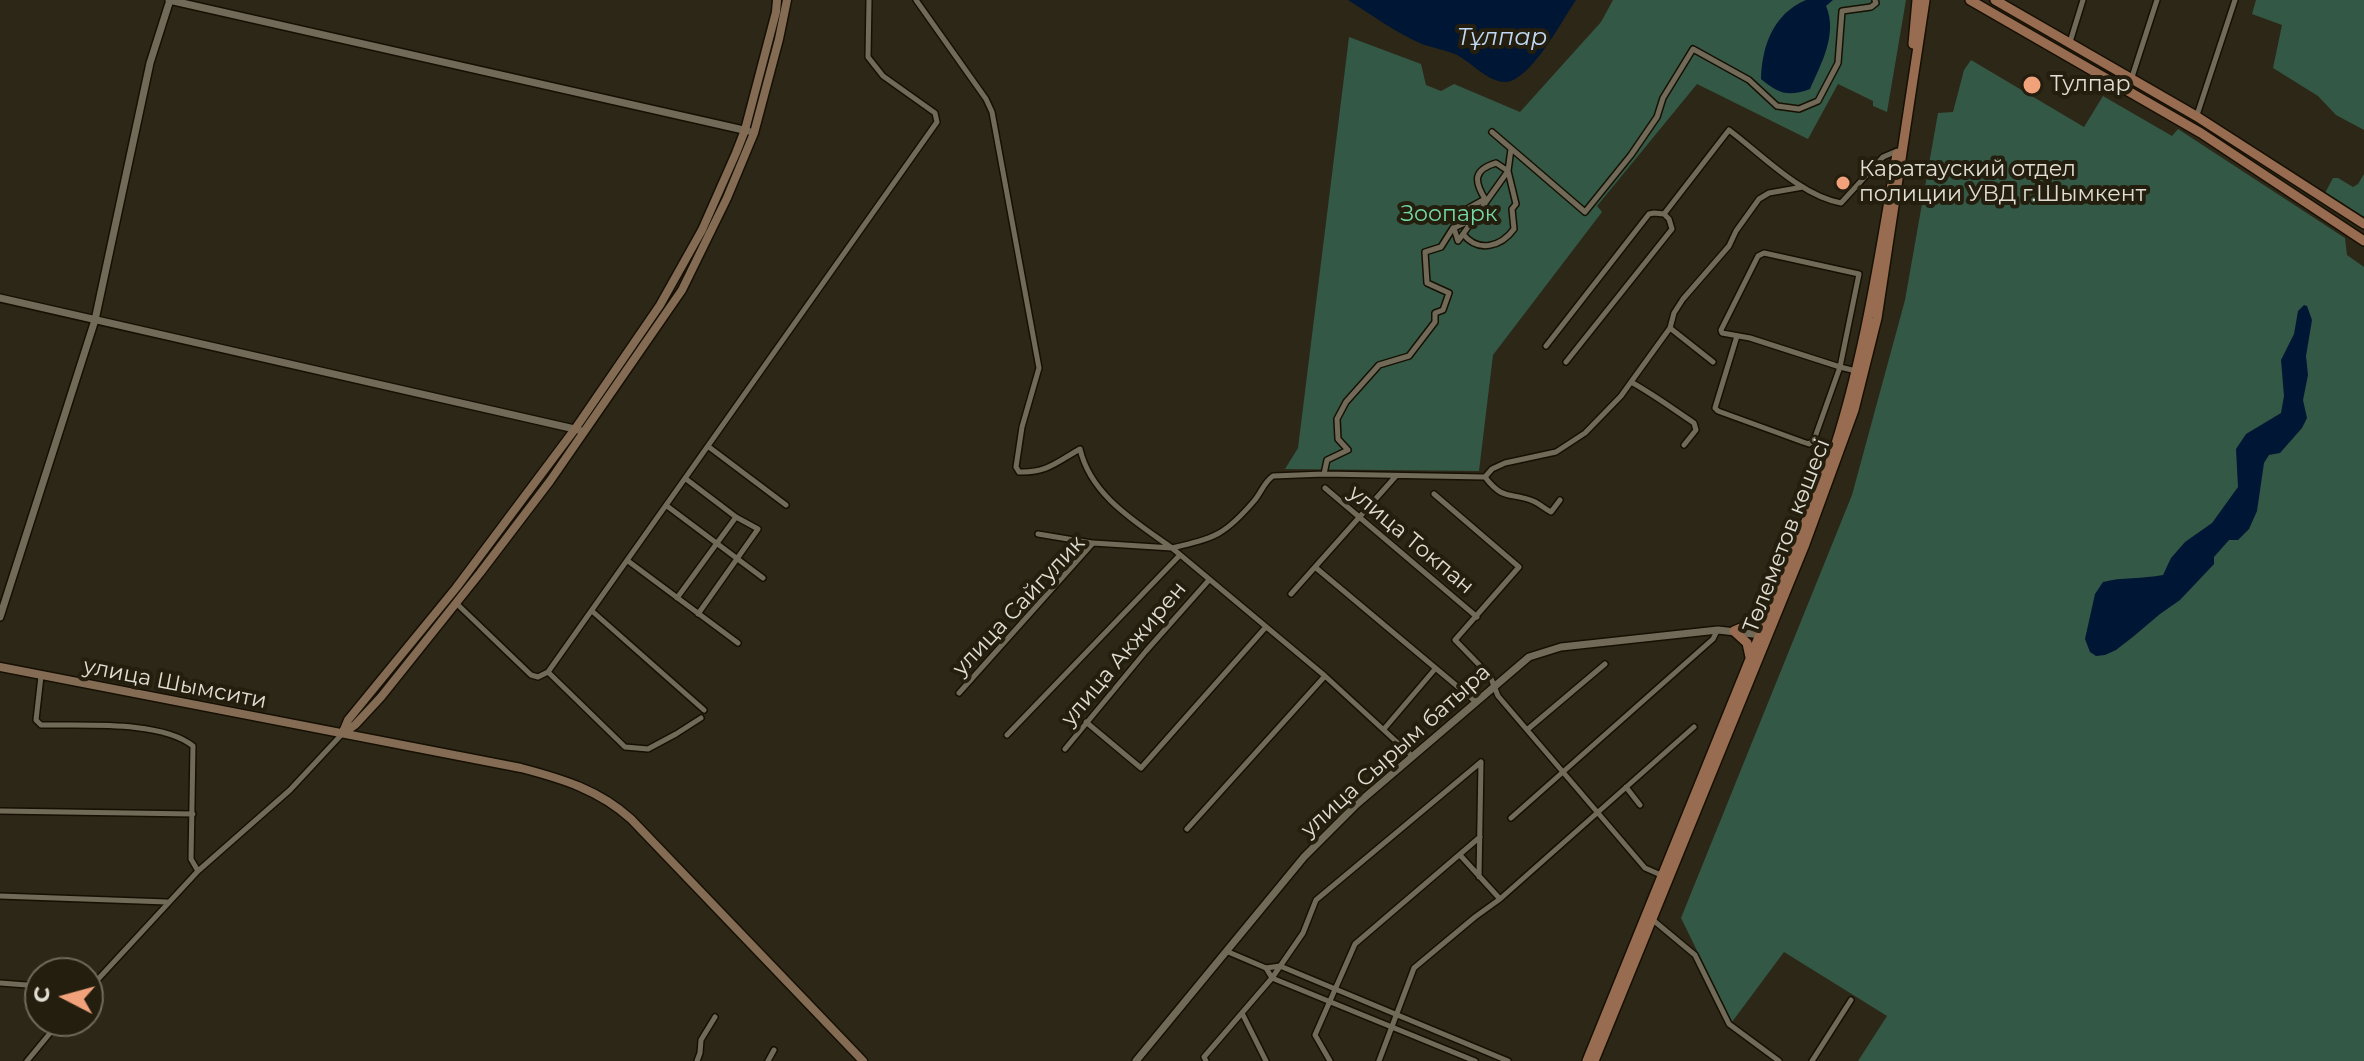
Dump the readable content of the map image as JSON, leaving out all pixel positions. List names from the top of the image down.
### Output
{
  "streets": {
    "main road": ["Төлеметов көшесі", "улица Шымсити"],
    "street": [
      "улица Токпан",
      "улица Сайгулик",
      "улица Акжирен",
      "улица Сырым батыра"
    ]
  },
  "crossings": [
    ["Төлеметов көшесі", "улица Сырым батыра"]
  ],
  "water": ["Тұлпар"],
  "parks": ["Зоопарк"],
  "places": ["Тулпар", "Каратауский отдел полиции УВД г.Шымкент"],
  "north": "left"
}
